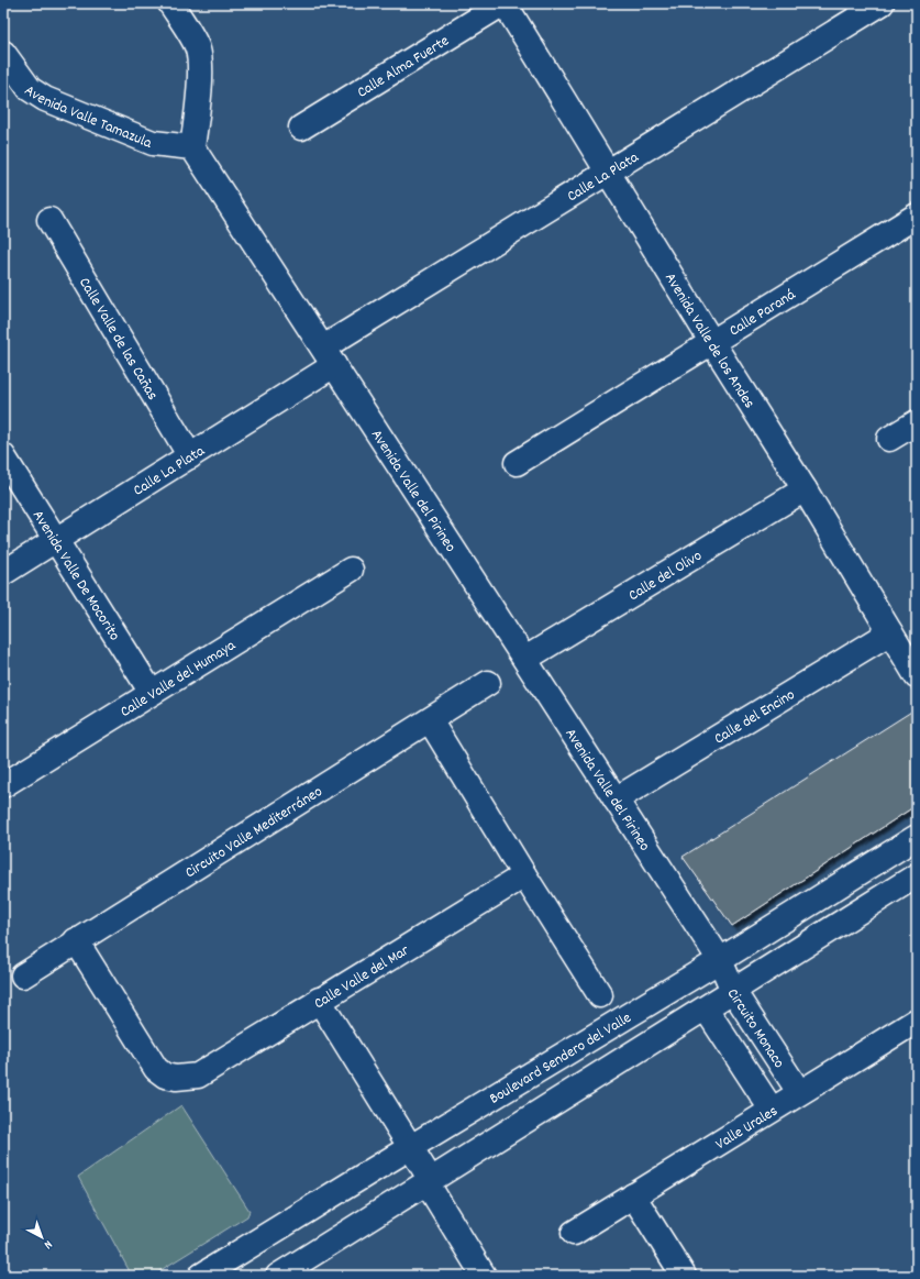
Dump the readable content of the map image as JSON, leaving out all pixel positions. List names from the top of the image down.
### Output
{
  "streets": {
    "street": [
      "Calle Alma Fuerte",
      "Avenida Valle Tamazula",
      "Calle La Plata",
      "Calle Paraná",
      "Calle Valle de las Cañas",
      "Avenida Valle de los Andes",
      "Avenida Valle del Pirineo",
      "Avenida Valle De Mocorito",
      "Calle del Olivo",
      "Calle Valle del Humaya",
      "Calle del Encino",
      "Circuito Valle Mediterráneo",
      "Calle Valle del Mar",
      "Circuito Monaco",
      "Boulevard Sendero del Valle",
      "Valle Urales"
    ]
  },
  "crossings": [
    ["Calle Alma Fuerte", "Avenida Valle de los Andes"],
    ["Avenida Valle Tamazula", "Avenida Valle del Pirineo"],
    ["Calle La Plata", "Calle Valle de las Cañas"],
    ["Calle La Plata", "Avenida Valle de los Andes"],
    ["Calle La Plata", "Avenida Valle del Pirineo"],
    ["Calle La Plata", "Avenida Valle De Mocorito"],
    ["Calle Paraná", "Avenida Valle de los Andes"],
    ["Avenida Valle de los Andes", "Calle del Olivo"],
    ["Avenida Valle de los Andes", "Calle del Encino"],
    ["Avenida Valle del Pirineo", "Calle del Olivo"],
    ["Avenida Valle del Pirineo", "Calle del Encino"],
    ["Avenida Valle del Pirineo", "Circuito Monaco"],
    ["Avenida Valle del Pirineo", "Boulevard Sendero del Valle"],
    ["Avenida Valle De Mocorito", "Calle Valle del Humaya"],
    ["Circuito Valle Mediterráneo", "Calle Valle del Mar"],
    ["Circuito Monaco", "Boulevard Sendero del Valle"],
    ["Circuito Monaco", "Valle Urales"]
  ],
  "north": "bottom right"
}
